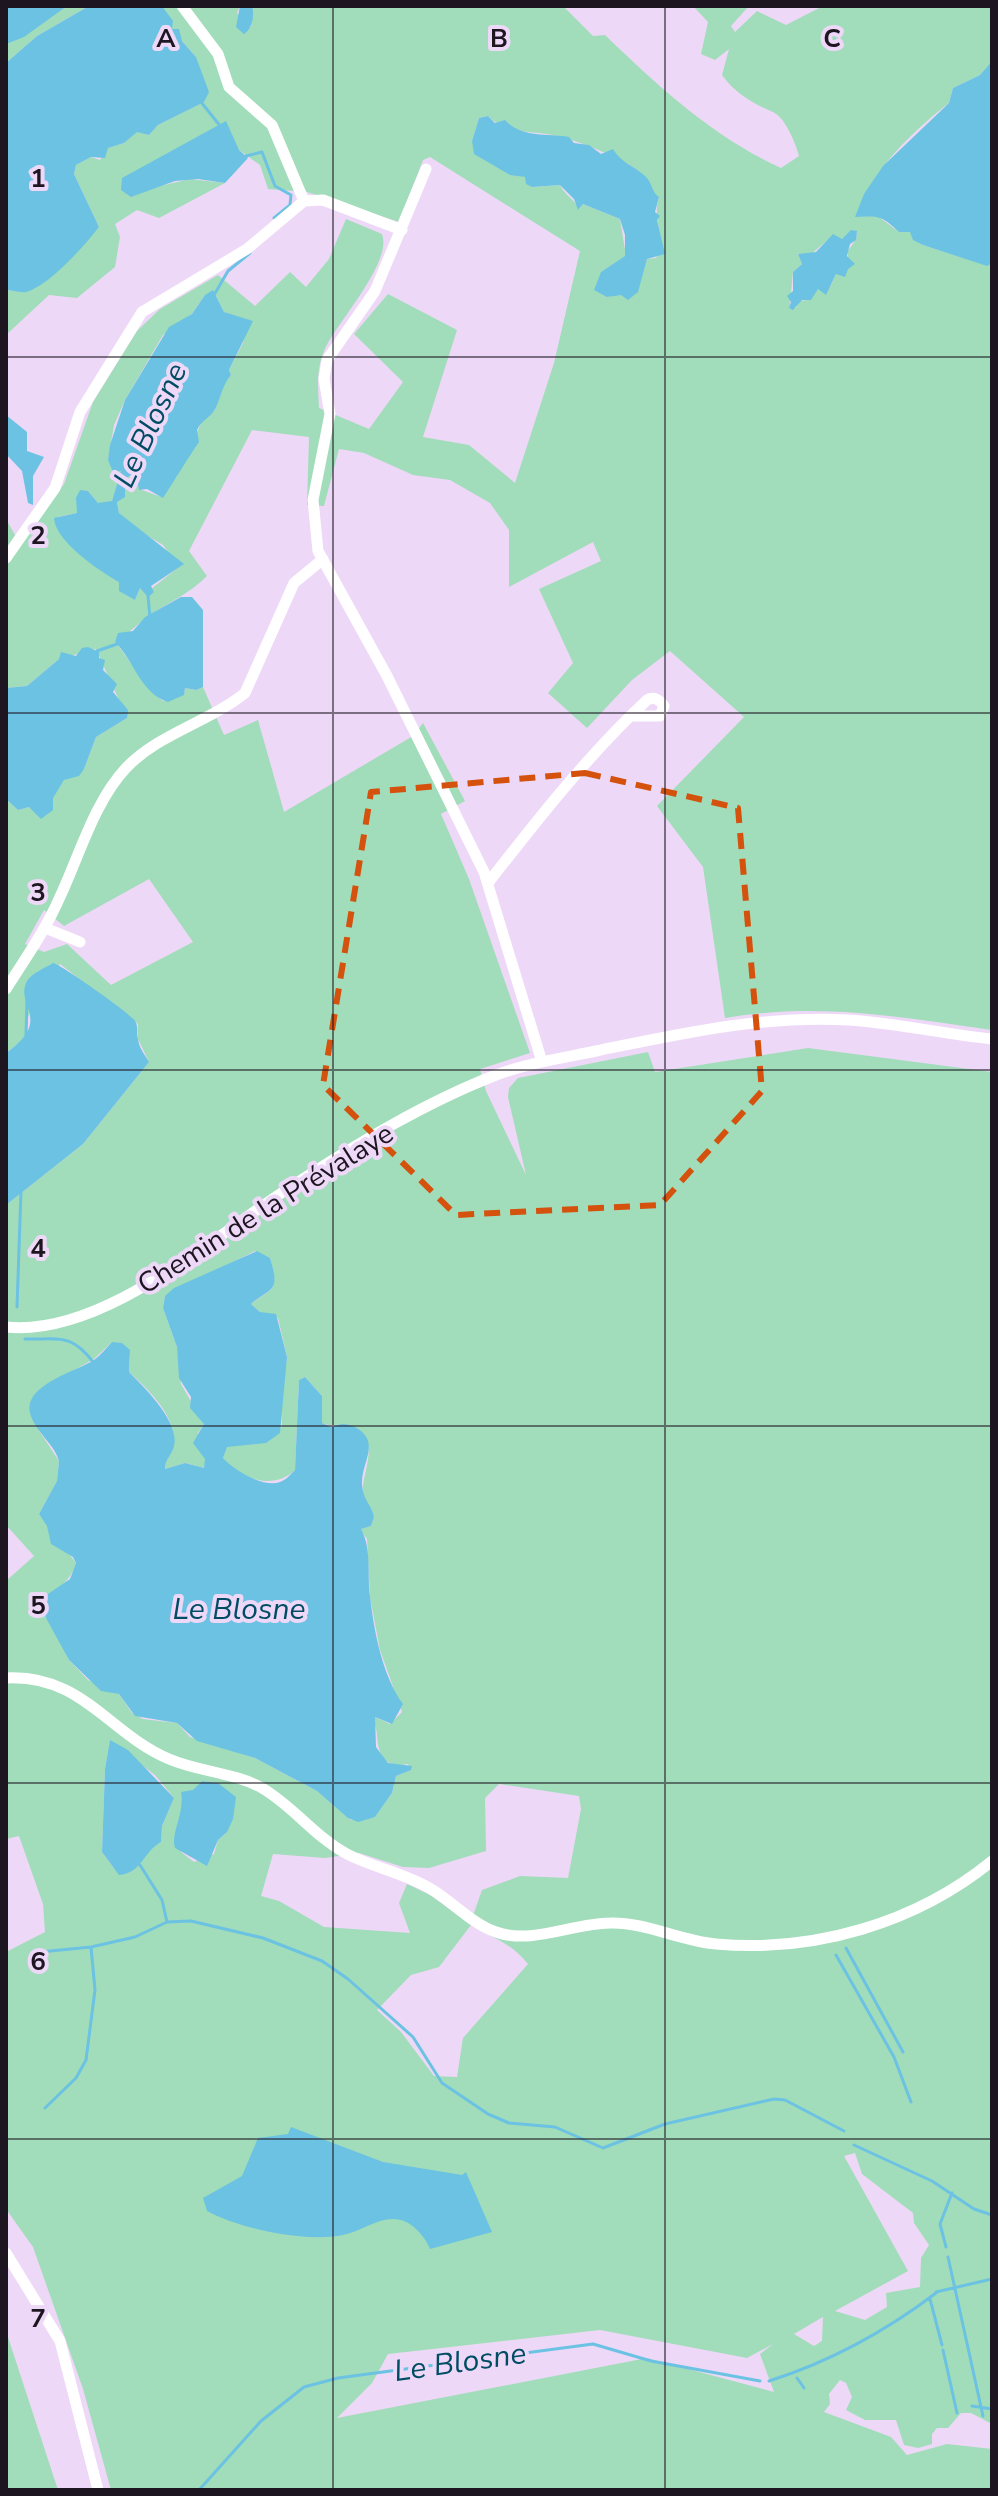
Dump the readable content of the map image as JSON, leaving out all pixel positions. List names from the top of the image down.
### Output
{
  "streets": {
    "street": ["Chemin de la Prévalaye"]
  },
  "water": ["Le Blosne"],
  "grid": {
    "columns": ["A", "B", "C"],
    "rows": [
      "1",
      "2",
      "3",
      "4",
      "5",
      "6",
      "7"
    ]
  }
}
